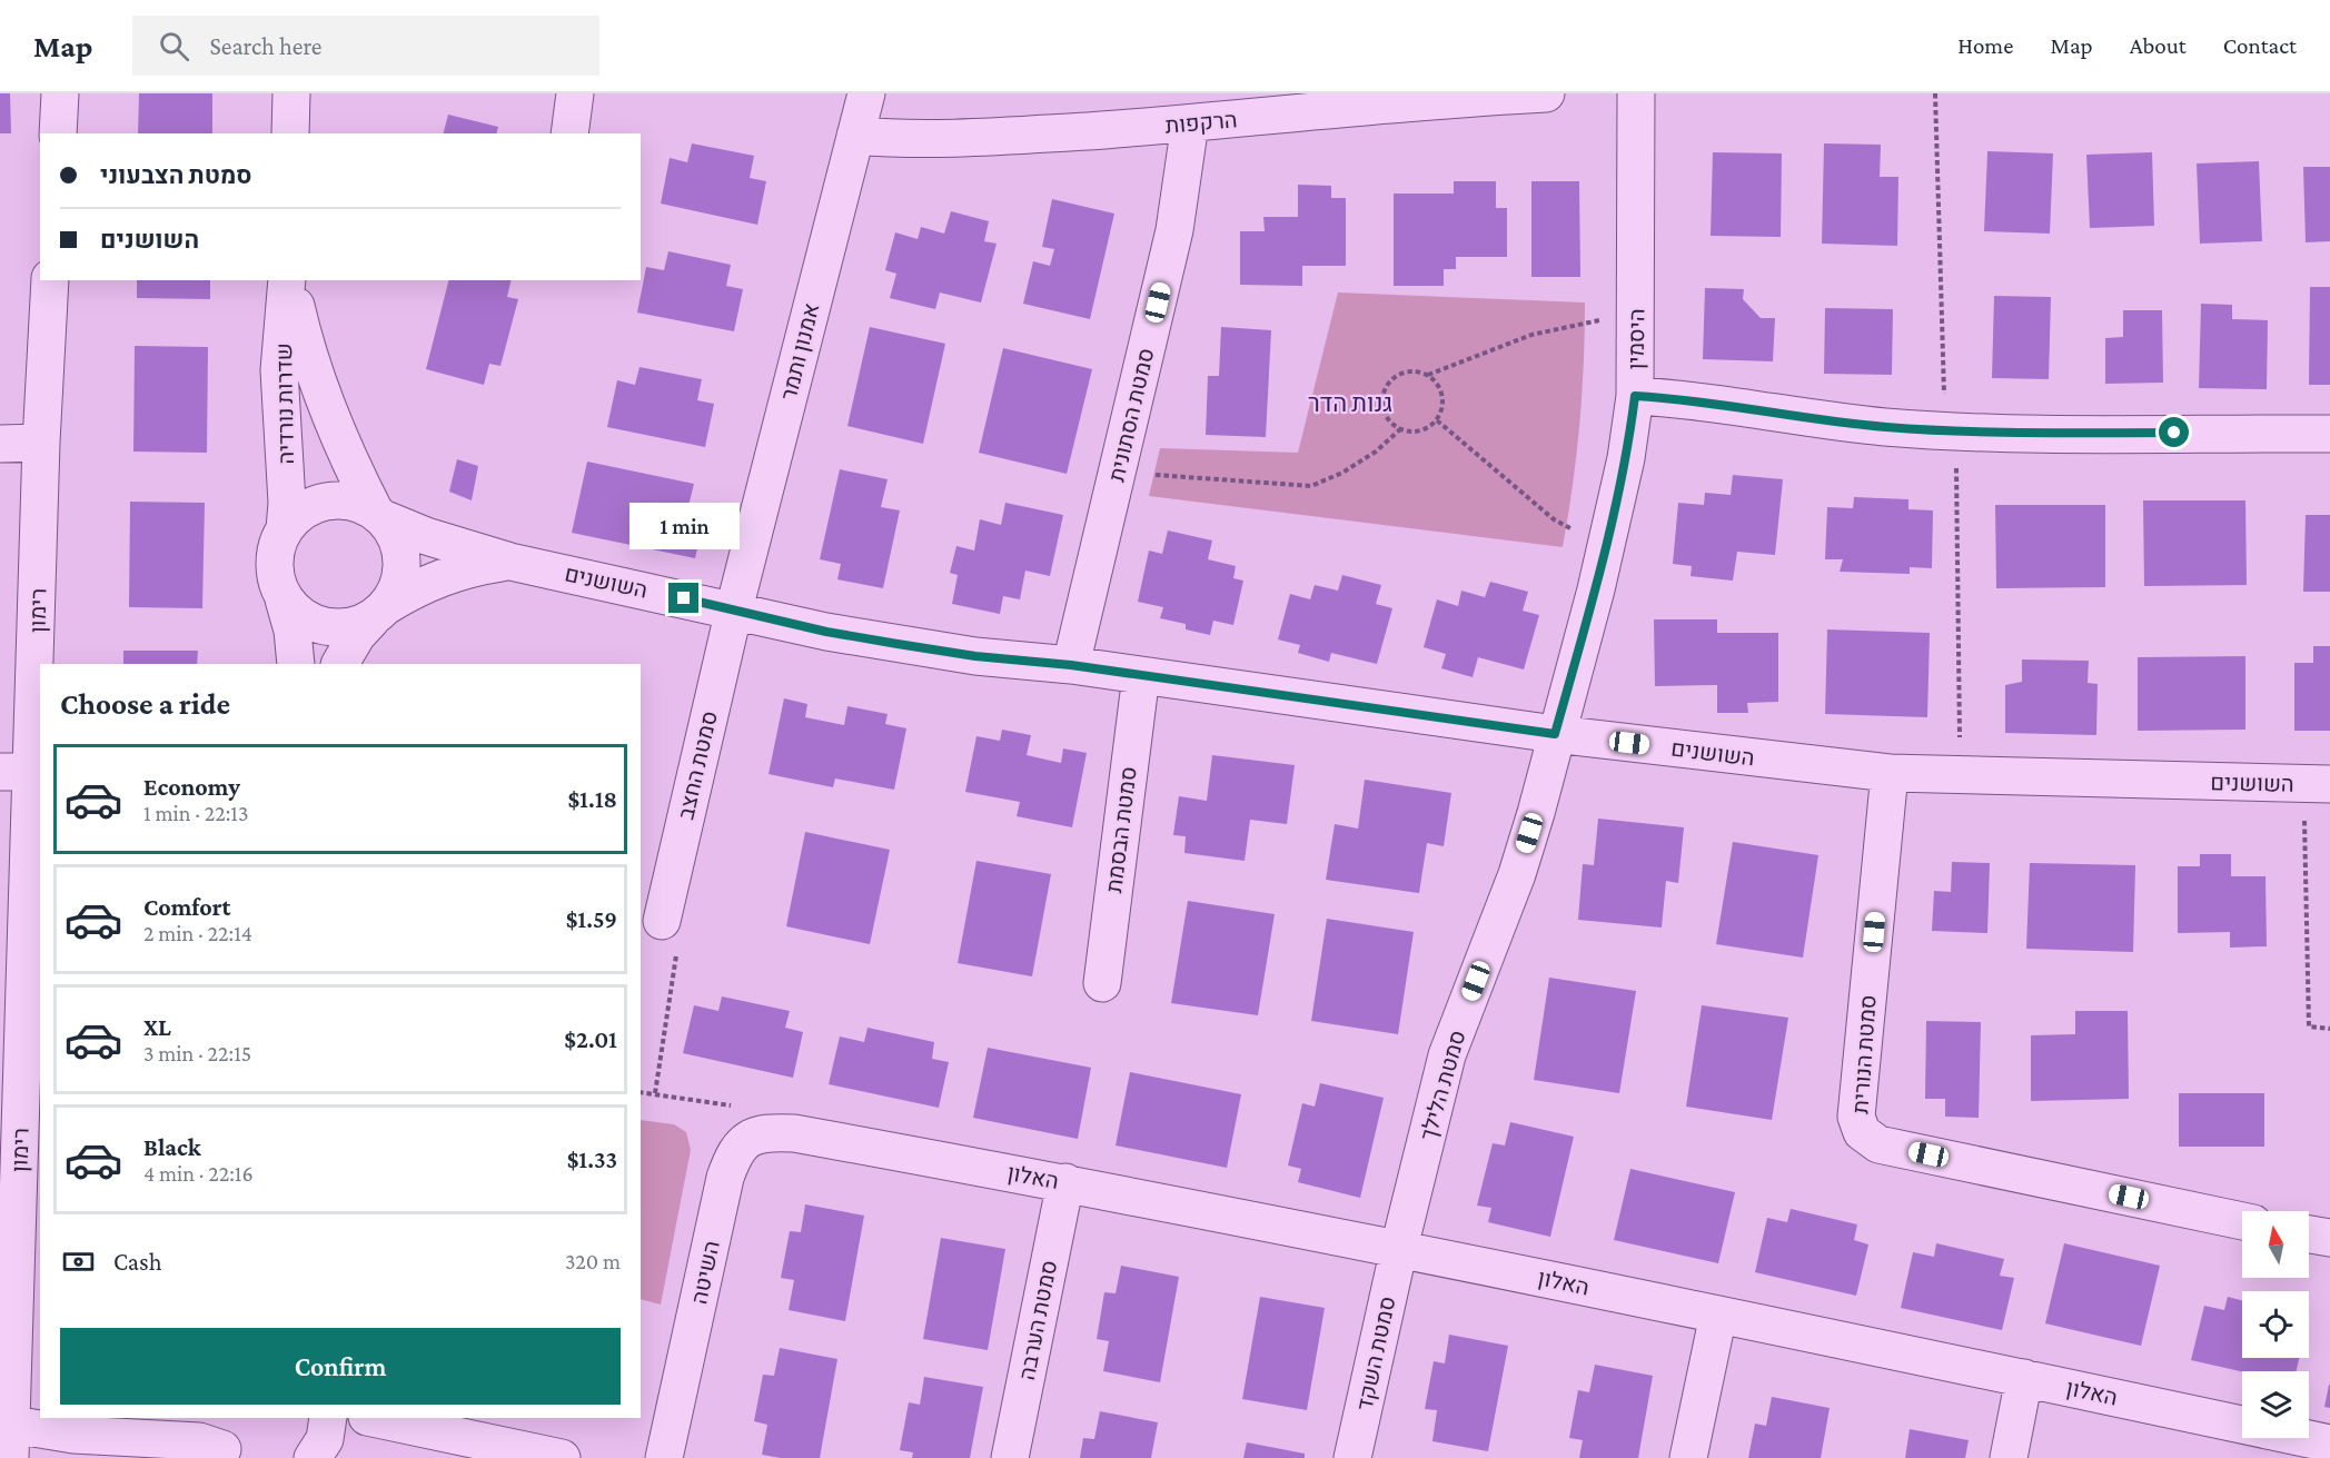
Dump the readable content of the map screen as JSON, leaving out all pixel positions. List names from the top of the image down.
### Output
{
  "streets": {
    "street": [
      "הרקפות",
      "היסמין",
      "אמנון ותמר",
      "שדרות נורדיה",
      "סמטת הסתונית",
      "השושנים",
      "רימון",
      "סמטת החצב",
      "סמטת הבסמת",
      "סמטת הנורית",
      "סמטת הלילך",
      "האלון",
      "השיטה",
      "סמטת הערבה",
      "סמטת השקד"
    ]
  },
  "crossings": [
    ["הרקפות", "אמנון ותמר"],
    ["הרקפות", "סמטת הסתונית"],
    ["היסמין", "השושנים"],
    ["היסמין", "סמטת הלילך"],
    ["אמנון ותמר", "השושנים"],
    ["אמנון ותמר", "סמטת החצב"],
    ["שדרות נורדיה", "השושנים"],
    ["סמטת הסתונית", "השושנים"],
    ["השושנים", "סמטת החצב"],
    ["השושנים", "סמטת הבסמת"],
    ["השושנים", "סמטת הנורית"],
    ["השושנים", "סמטת הלילך"],
    ["סמטת הלילך", "האלון"],
    ["סמטת הלילך", "סמטת השקד"],
    ["האלון", "השיטה"],
    ["האלון", "סמטת הערבה"],
    ["האלון", "סמטת השקד"]
  ],
  "districts": ["גנות הדר"],
  "north": "top",
  "page": {
    "header": "Map",
    "search": "Search here",
    "nav": [
      "Home",
      "Map",
      "About",
      "Contact"
    ],
    "banner": ["סמטת הצבעוני", "השושנים"],
    "bubble": "1 min",
    "heading": "Choose a ride",
    "list": [
      {
        "name": "Economy",
        "note": "1 min · 22:13",
        "value": "$1.18"
      },
      {
        "name": "Comfort",
        "note": "2 min · 22:14",
        "value": "$1.59"
      },
      {
        "name": "XL",
        "note": "3 min · 22:15",
        "value": "$2.01"
      },
      {
        "name": "Black",
        "note": "4 min · 22:16",
        "value": "$1.33"
      }
    ],
    "pay": ["Cash", "320 m"],
    "buttons": "Confirm"
  }
}
